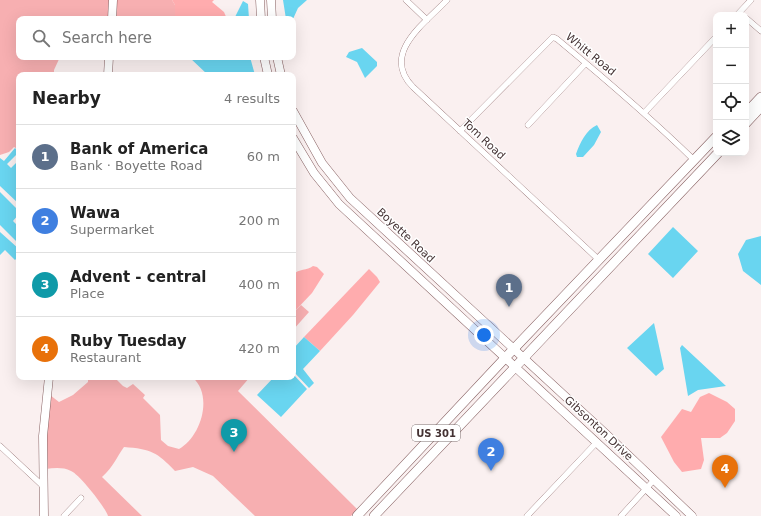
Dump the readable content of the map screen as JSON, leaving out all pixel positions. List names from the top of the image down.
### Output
{
  "streets": {
    "main road": ["Boyette Road", "Gibsonton Drive", "US 301"],
    "street": ["Whitt Road", "Tom Road"]
  },
  "crossings": [
    ["Whitt Road", "Tom Road"],
    ["Whitt Road", "US 301"],
    ["Tom Road", "US 301"],
    ["Boyette Road", "Gibsonton Drive"],
    ["Boyette Road", "US 301"],
    ["Gibsonton Drive", "US 301"]
  ],
  "page": {
    "map_buttons": ["+", "−"],
    "search": "Search here",
    "heading": ["Nearby", "4 results"],
    "list": [
      {
        "mark": "1",
        "name": "Bank of America",
        "note": "Bank · Boyette Road",
        "value": "60 m"
      },
      {
        "mark": "2",
        "name": "Wawa",
        "note": "Supermarket",
        "value": "200 m"
      },
      {
        "mark": "3",
        "name": "Advent - central",
        "note": "Place",
        "value": "400 m"
      },
      {
        "mark": "4",
        "name": "Ruby Tuesday",
        "note": "Restaurant",
        "value": "420 m"
      }
    ],
    "pins": [
      "1",
      "3",
      "2",
      "4"
    ]
  }
}
